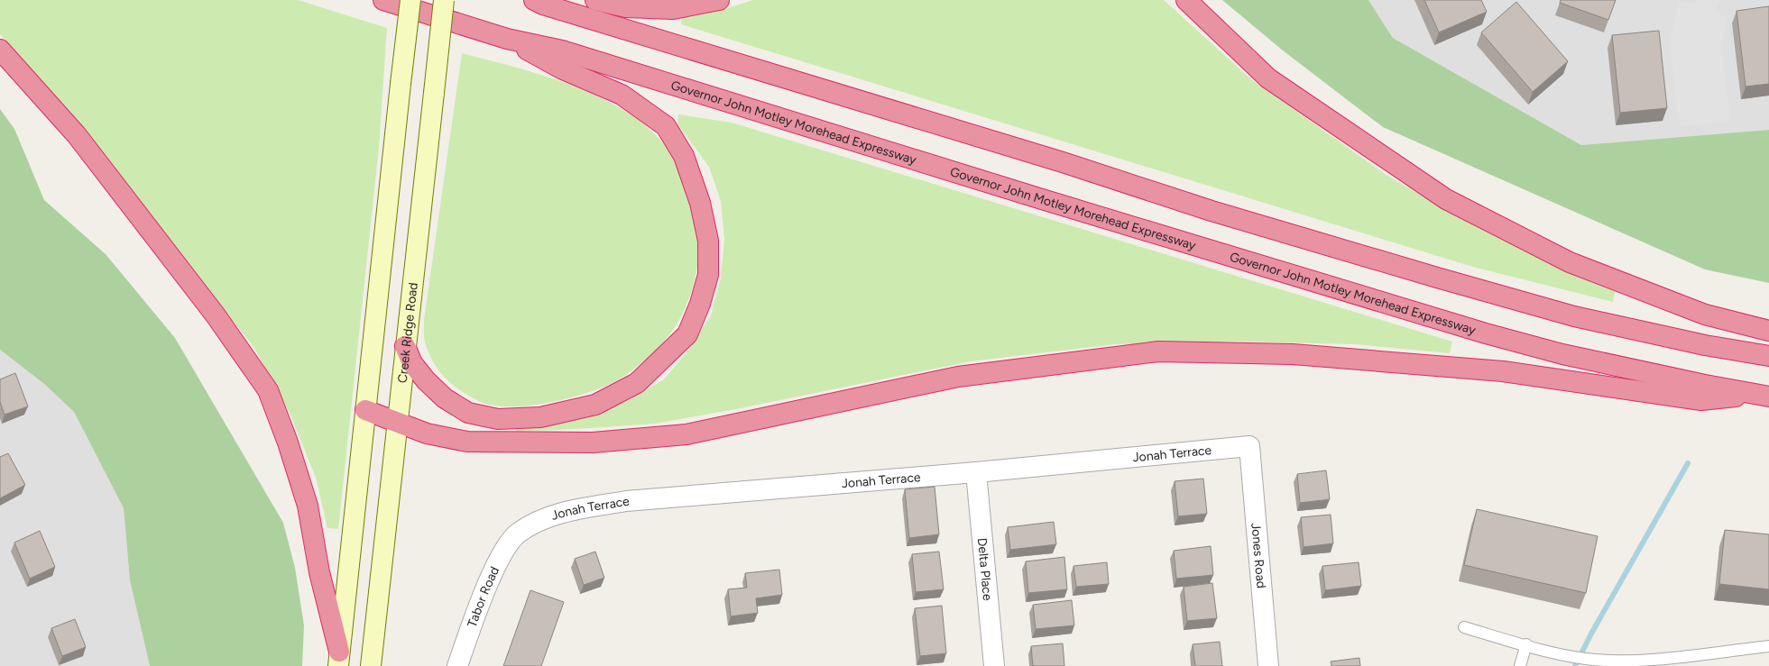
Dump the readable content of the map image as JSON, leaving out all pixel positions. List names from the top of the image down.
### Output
{
  "streets": {
    "highway": ["Governor John Motley Morehead Expressway"],
    "main road": ["Creek Ridge Road"],
    "street": [
      "Jonah Terrace",
      "Jones Road",
      "Delta Place",
      "Tabor Road"
    ]
  },
  "crossings": [
    ["Jonah Terrace", "Jones Road"],
    ["Jonah Terrace", "Delta Place"],
    ["Jonah Terrace", "Tabor Road"]
  ]
}
